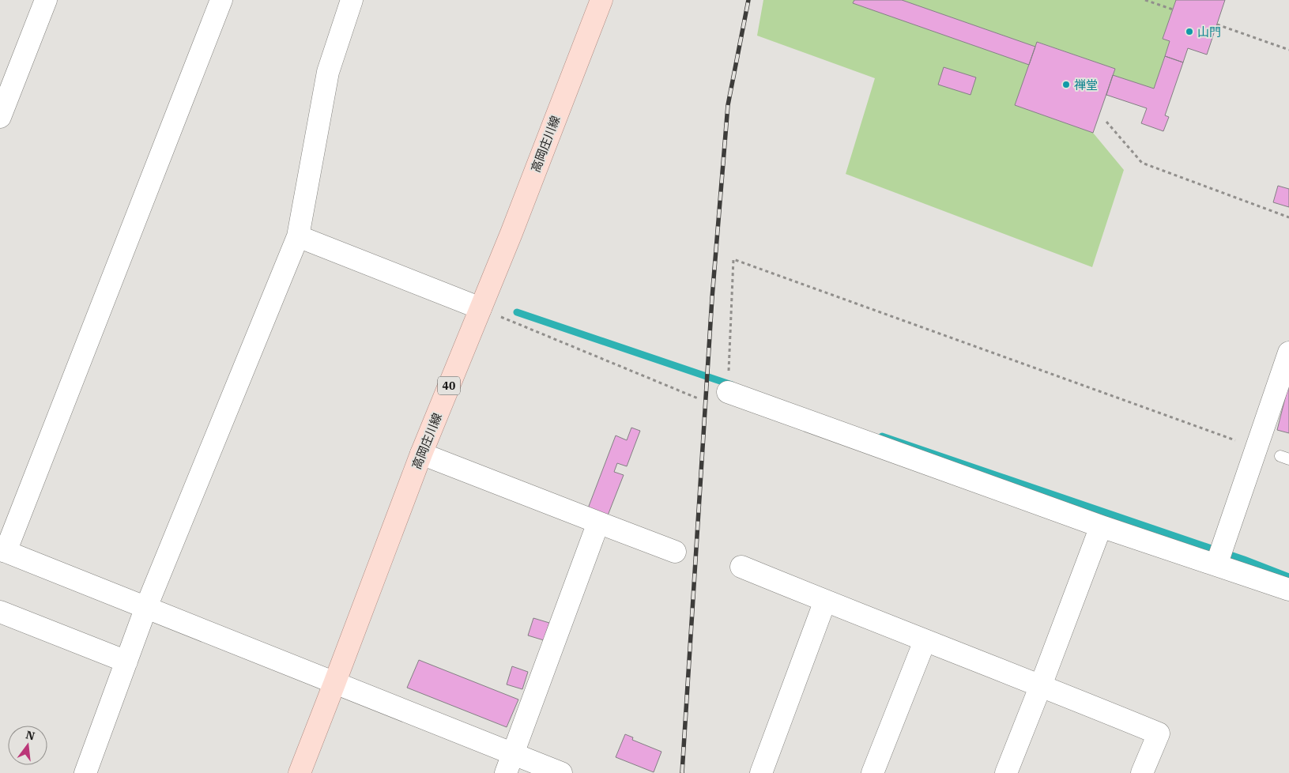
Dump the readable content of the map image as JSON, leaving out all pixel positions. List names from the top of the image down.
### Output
{
  "streets": {
    "main road": ["高岡庄川線", "40"]
  },
  "places": ["山門", "禅堂"],
  "north": "top"
}
